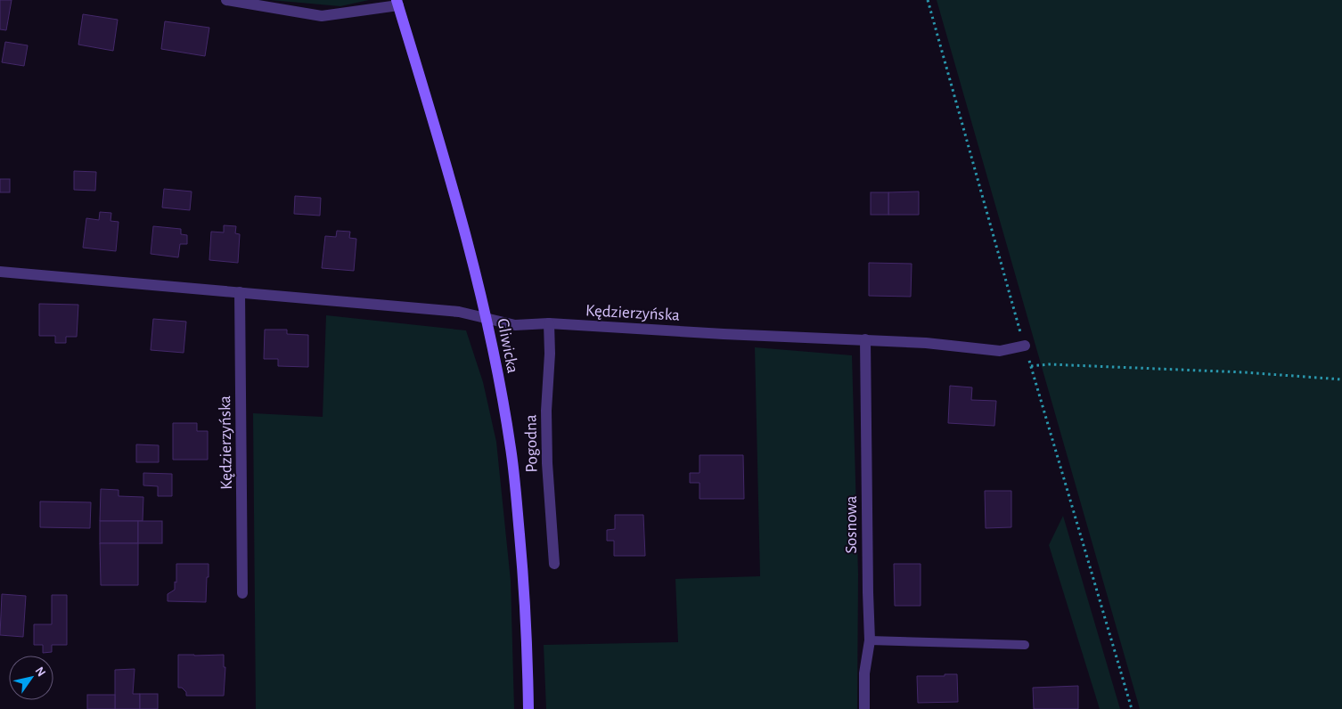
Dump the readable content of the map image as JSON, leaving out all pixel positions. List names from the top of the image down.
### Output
{
  "streets": {
    "main road": ["Gliwicka"],
    "street": ["Kędzierzyńska", "Pogodna", "Sosnowa"]
  },
  "crossings": [
    ["Kędzierzyńska", "Gliwicka"],
    ["Kędzierzyńska", "Pogodna"],
    ["Kędzierzyńska", "Sosnowa"]
  ],
  "north": "top right"
}
